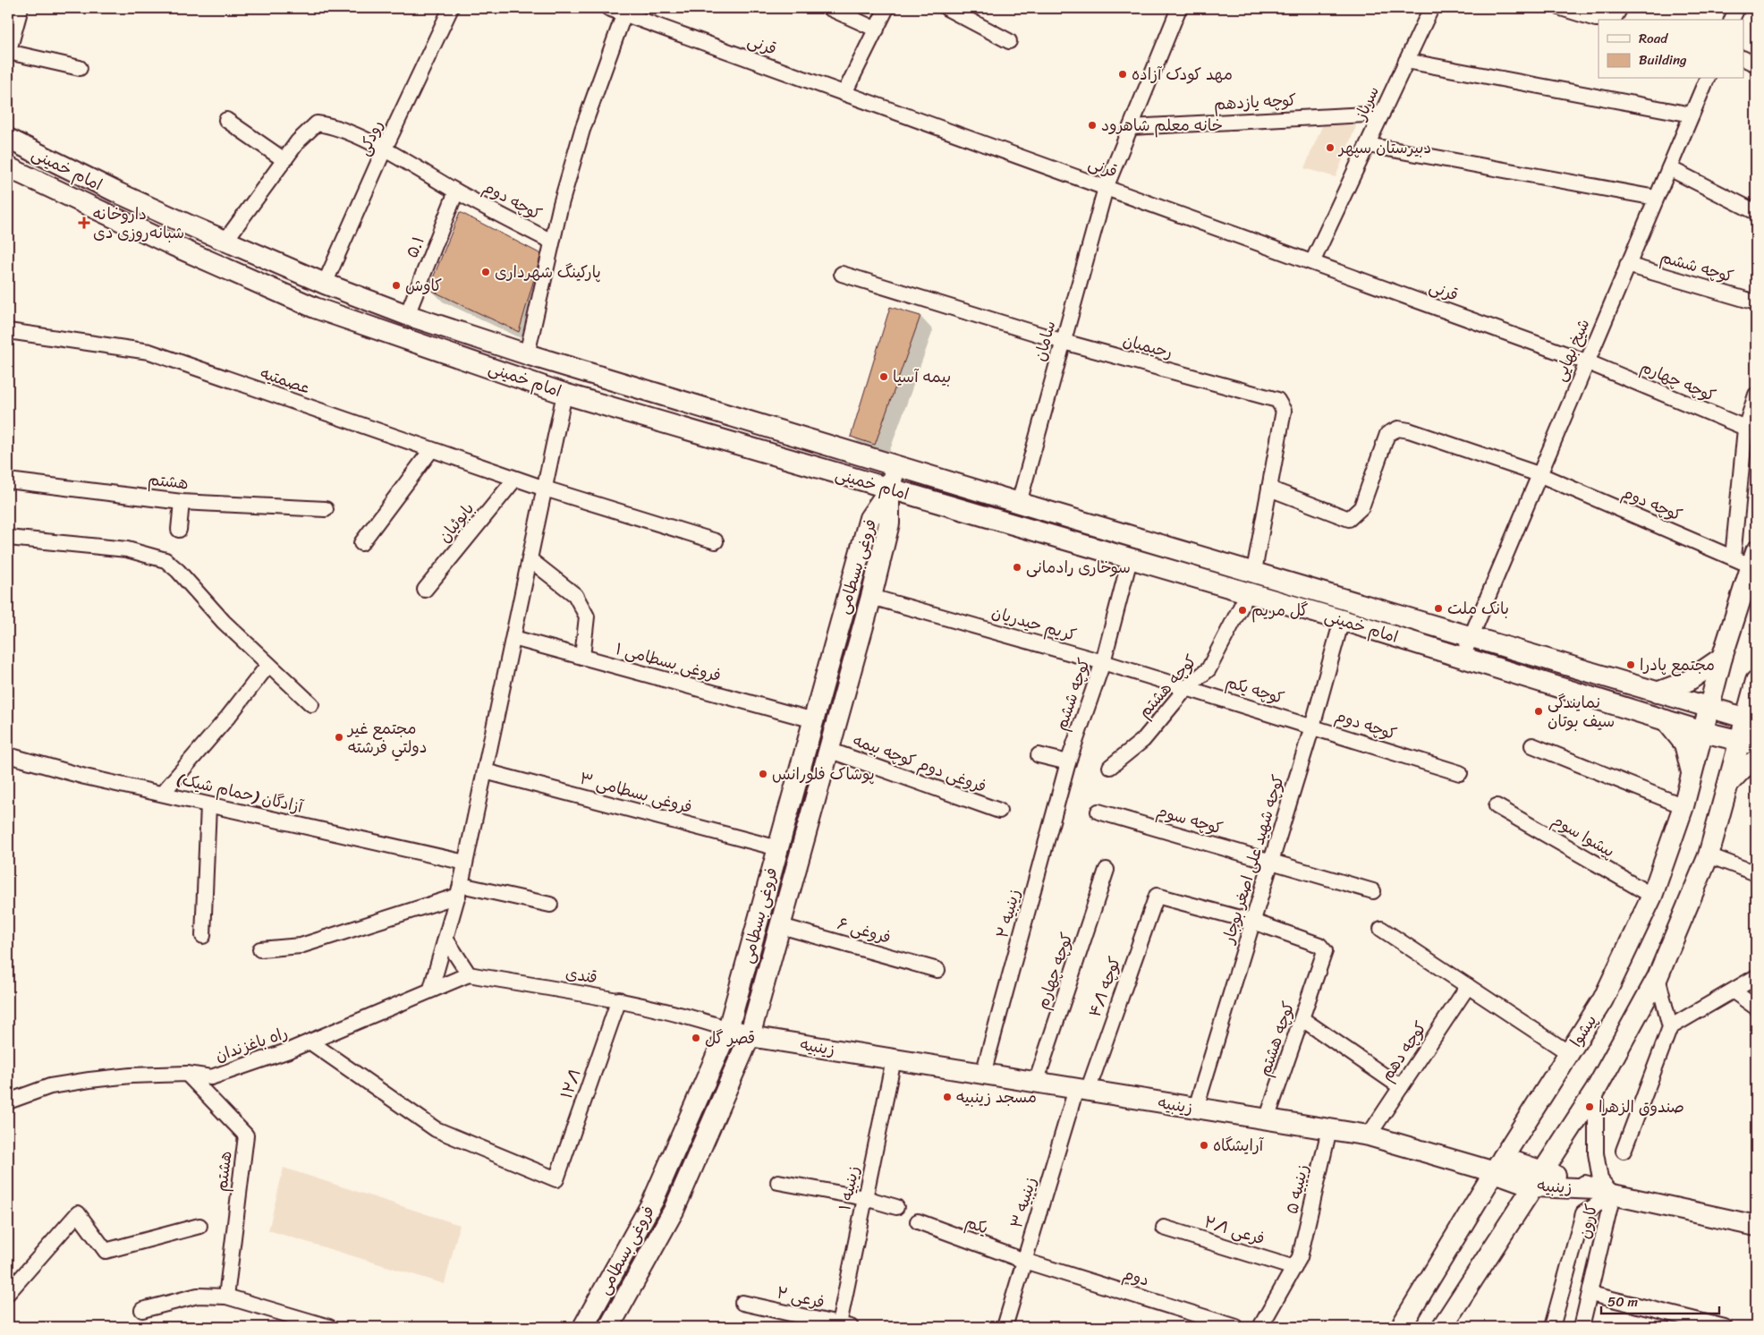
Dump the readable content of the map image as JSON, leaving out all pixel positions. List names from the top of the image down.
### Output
{
  "streets": {
    "main road": [
      "امام خمینی",
      "فروغی بسطامی",
      "پیشوا",
      "زینبیه"
    ],
    "street": [
      "قرنی",
      "کوچه یازدهم",
      "سرباز",
      "رودکی",
      "کوچه دوم",
      "۵.۱",
      "کوچه ششم",
      "سامان",
      "رحیمیان",
      "شیخ بهایی",
      "عصمتیه",
      "کوچه چهارم",
      "هشتم",
      "بابوئیان",
      "کریم حیدریان",
      "فروغی بسطامی ۱",
      "کوچه هشتم",
      "کوچه یکم",
      "فروغی دوم کوچه بیمه",
      "آزادگان (حمام شیک)",
      "فروغی بسطامی ۳",
      "کوچه سوم",
      "پیشوا سوم",
      "کوچه شهید علی اصغر بوجار",
      "زینبیه ۲",
      "فروغی ۶",
      "قندی",
      "کوچه ۴/۱",
      "راه باغزندان",
      "کوچه دهم",
      "۱۲/۱",
      "زینبیه ۱",
      "زینبیه ۵",
      "زینبیه ۳",
      "کارون",
      "یکم",
      "فرعی ۲/۱",
      "دوم",
      "فرعی ۲"
    ]
  },
  "crossings": [
    ["قرنی", "سرباز"],
    ["قرنی", "سامان"],
    ["قرنی", "شیخ بهایی"],
    ["قرنی", "کوچه چهارم"],
    ["کوچه یازدهم", "سرباز"],
    ["کوچه یازدهم", "سامان"],
    ["رودکی", "امام خمینی"],
    ["امام خمینی", "۵.۱"],
    ["امام خمینی", "کوچه ششم"],
    ["امام خمینی", "سامان"],
    ["امام خمینی", "رحیمیان"],
    ["امام خمینی", "شیخ بهایی"],
    ["امام خمینی", "فروغی بسطامی"],
    ["امام خمینی", "کوچه هشتم"],
    ["امام خمینی", "کوچه شهید علی اصغر بوجار"],
    ["امام خمینی", "پیشوا"],
    ["کوچه دوم", "۵.۱"],
    ["کوچه دوم", "رحیمیان"],
    ["کوچه دوم", "شیخ بهایی"],
    ["کوچه دوم", "کوچه یکم"],
    ["کوچه دوم", "کوچه شهید علی اصغر بوجار"],
    ["کوچه دوم", "پیشوا"],
    ["کوچه ششم", "شیخ بهایی"],
    ["کوچه ششم", "کریم حیدریان"],
    ["کوچه ششم", "زینبیه ۲"],
    ["سامان", "رحیمیان"],
    ["شیخ بهایی", "کوچه چهارم"],
    ["عصمتیه", "بابوئیان"],
    ["کوچه چهارم", "زینبیه"],
    ["هشتم", "راه باغزندان"],
    ["فروغی بسطامی", "کریم حیدریان"],
    ["فروغی بسطامی", "فروغی بسطامی ۱"],
    ["فروغی بسطامی", "فروغی دوم کوچه بیمه"],
    ["فروغی بسطامی", "فروغی بسطامی ۳"],
    ["فروغی بسطامی", "فروغی ۶"],
    ["فروغی بسطامی", "قندی"],
    ["فروغی بسطامی", "زینبیه"],
    ["کریم حیدریان", "کوچه هشتم"],
    ["کریم حیدریان", "کوچه یکم"],
    ["کوچه هشتم", "کوچه یکم"],
    ["کوچه هشتم", "کوچه شهید علی اصغر بوجار"],
    ["کوچه هشتم", "کوچه ۴/۱"],
    ["کوچه هشتم", "زینبیه"],
    ["کوچه یکم", "کوچه شهید علی اصغر بوجار"],
    ["کوچه سوم", "کوچه شهید علی اصغر بوجار"],
    ["پیشوا سوم", "پیشوا"],
    ["کوچه شهید علی اصغر بوجار", "کوچه ۴/۱"],
    ["کوچه شهید علی اصغر بوجار", "زینبیه"],
    ["زینبیه ۲", "زینبیه"],
    ["قندی", "راه باغزندان"],
    ["قندی", "زینبیه"],
    ["قندی", "۱۲/۱"],
    ["کوچه ۴/۱", "زینبیه"],
    ["کوچه ۴/۱", "زینبیه ۳"],
    ["پیشوا", "زینبیه"],
    ["راه باغزندان", "۱۲/۱"],
    ["زینبیه", "کوچه دهم"],
    ["زینبیه", "زینبیه ۱"],
    ["زینبیه", "زینبیه ۵"],
    ["زینبیه", "زینبیه ۳"],
    ["زینبیه", "کارون"],
    ["زینبیه ۱", "فرعی ۲"],
    ["زینبیه ۵", "فرعی ۲/۱"],
    ["زینبیه ۳", "یکم"],
    ["زینبیه ۳", "دوم"],
    ["یکم", "دوم"]
  ],
  "places": {
    "other": [
      "مهد کودک آزاده",
      "خانه معلم شاهرود",
      "دبیرستان سپهر",
      "پارکینگ شهرداری",
      "کاوش",
      "بیمه آسیا",
      "سوخاری رادمانی",
      "بانک ملت",
      "گل مریم",
      "مجتمع پادرا",
      "نمایندگی سیف بوتان",
      "مجتمع غير دولتي فرشته",
      "پوشاک فلورانس",
      "قصر گل",
      "مسجد زینبیه",
      "صندوق الزهرا",
      "آرایشگاه"
    ],
    "health": ["داروخانه شبانه‌روزی دی"]
  },
  "legend": ["Road", "Building"],
  "scale_bar": "50 m"
}
